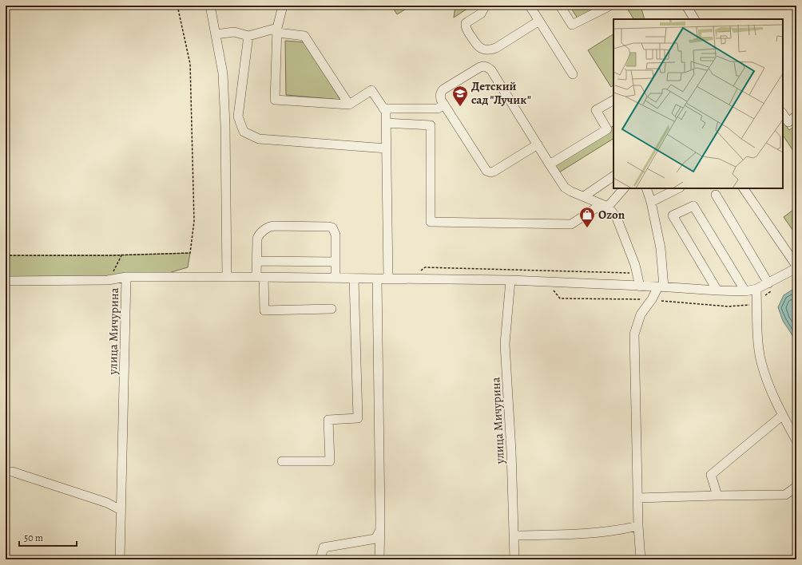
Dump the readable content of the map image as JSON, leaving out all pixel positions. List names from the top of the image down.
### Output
{
  "streets": {
    "street": ["улица Мичурина"]
  },
  "places": {
    "school or university": ["Детский сад \"Лучик\""],
    "shop": ["Ozon"]
  },
  "scale_bar": "50 m"
}
